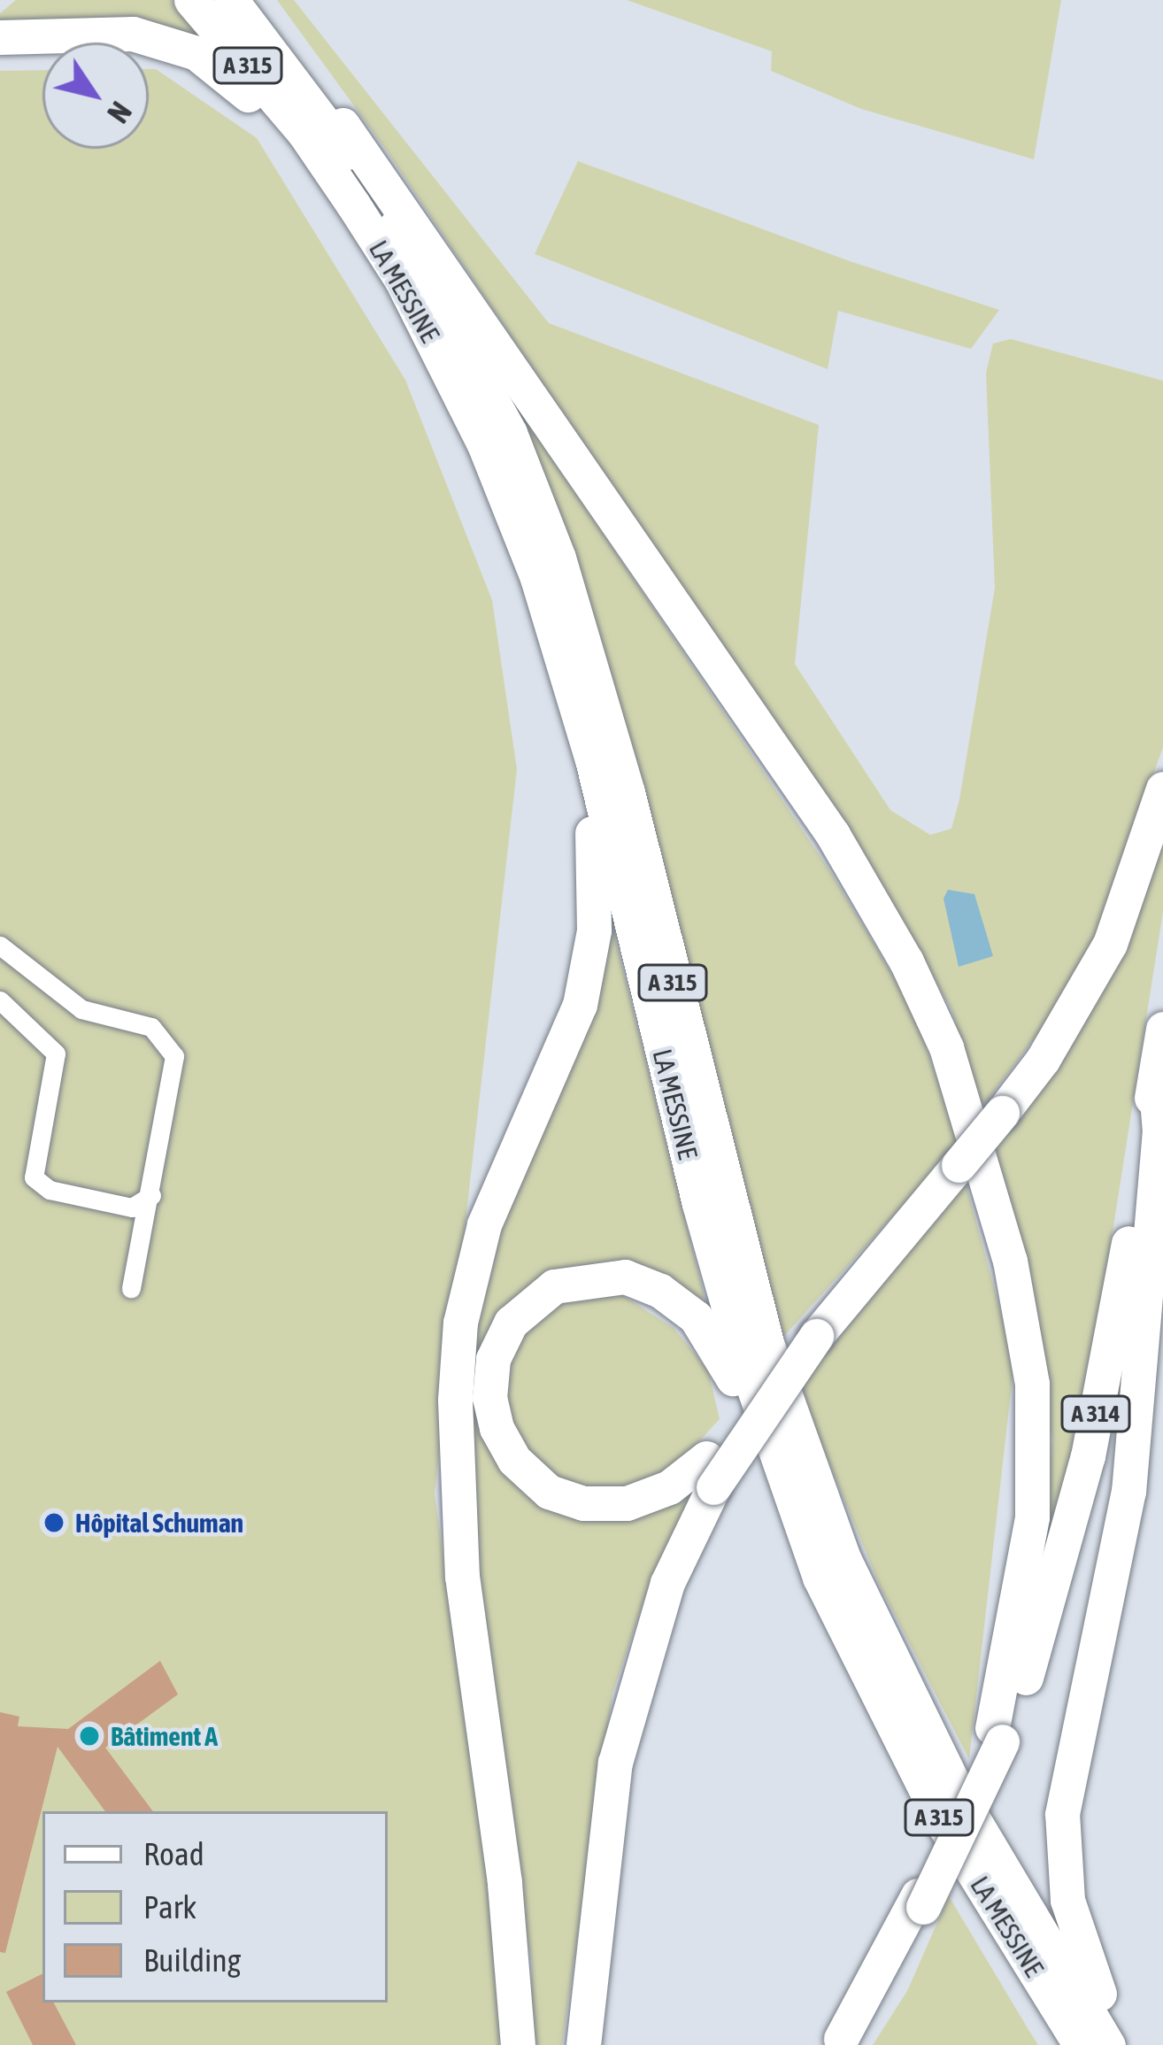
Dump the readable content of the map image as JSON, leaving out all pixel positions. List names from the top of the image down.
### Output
{
  "streets": {
    "highway": ["A 315", "LA MESSINE", "A 314"]
  },
  "places": ["Hôpital Schuman", "Bâtiment A"],
  "legend": ["Road", "Park", "Building"],
  "north": "bottom right"
}
